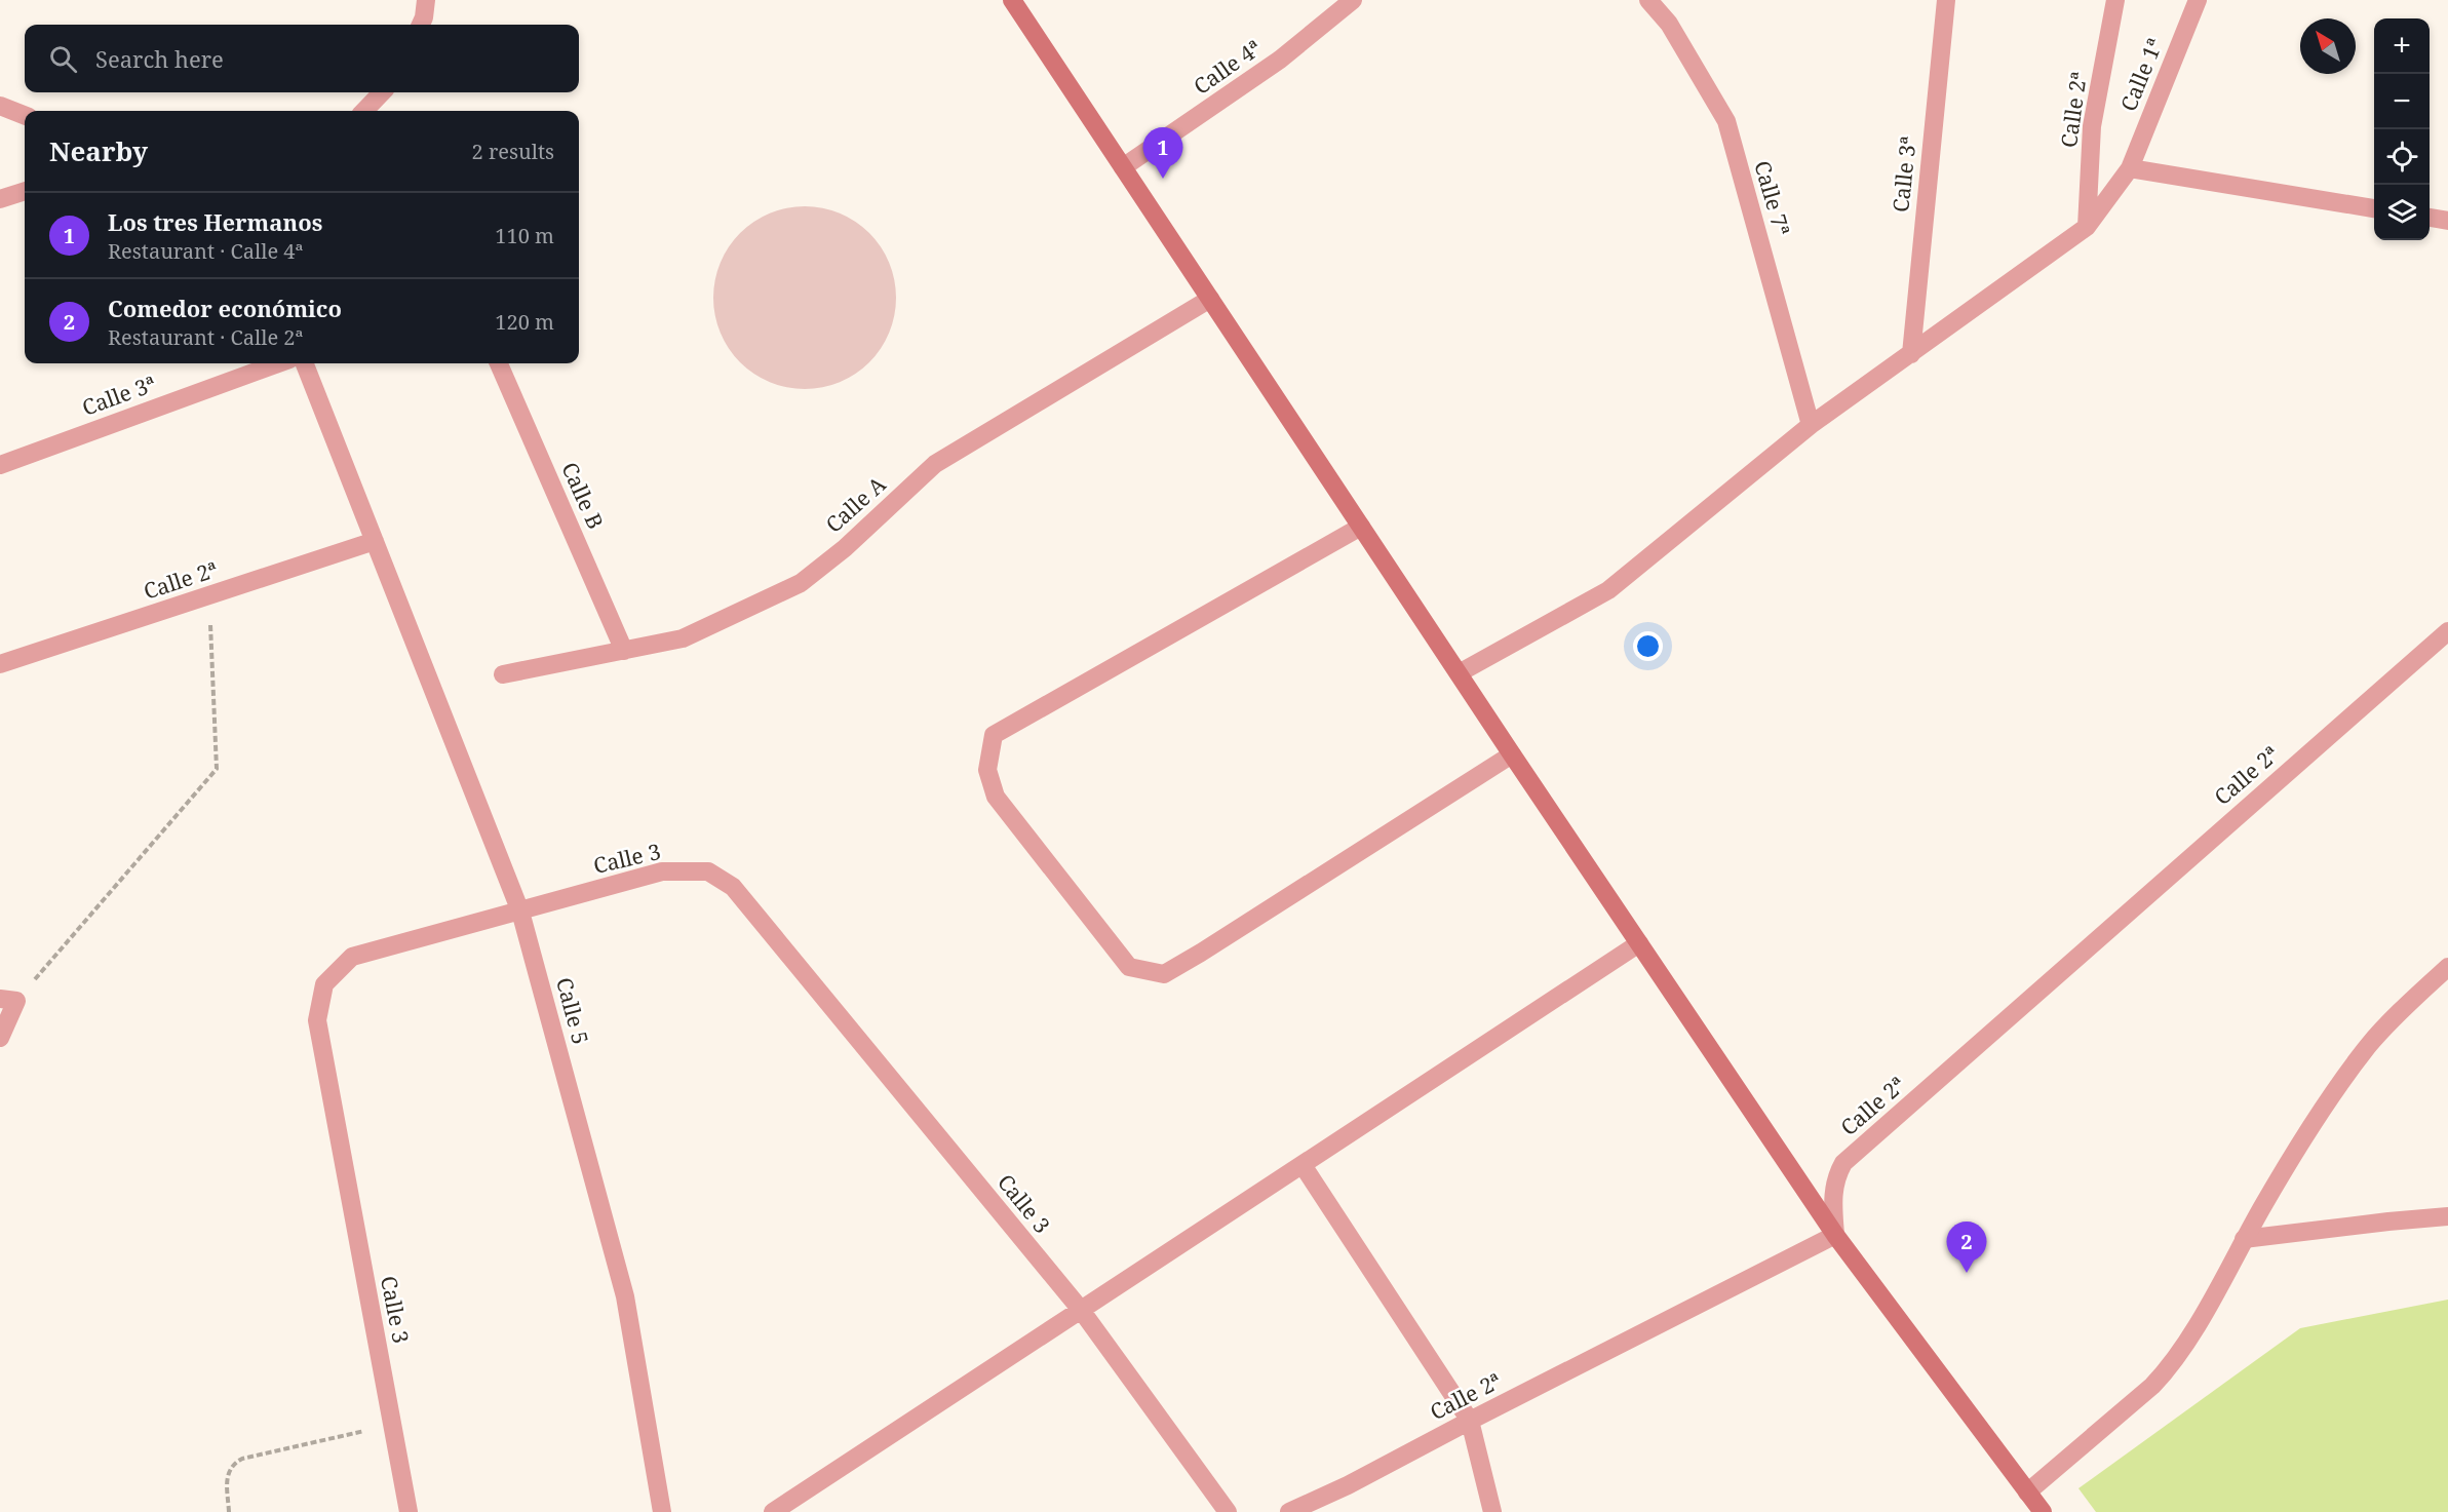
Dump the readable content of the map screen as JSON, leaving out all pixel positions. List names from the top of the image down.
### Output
{
  "streets": {
    "street": [
      "Calle 4ª",
      "Calle 1ª",
      "Calle 2ª",
      "Calle 3ª",
      "Calle 7ª",
      "Calle B",
      "Calle A",
      "Calle 3",
      "Calle 5"
    ]
  },
  "crossings": [
    ["Calle 1ª", "Calle 2ª"],
    ["Calle 1ª", "Calle 3ª"],
    ["Calle 1ª", "Calle 7ª"],
    ["Calle 2ª", "Calle 5"],
    ["Calle B", "Calle A"],
    ["Calle 3", "Calle 5"]
  ],
  "north": "top left",
  "page": {
    "map_buttons": ["+", "−"],
    "search": "Search here",
    "heading": ["Nearby", "2 results"],
    "pins": ["1", "2"],
    "list": [
      {
        "mark": "1",
        "name": "Los tres Hermanos",
        "note": "Restaurant · Calle 4ª",
        "value": "110 m"
      },
      {
        "mark": "2",
        "name": "Comedor económico",
        "note": "Restaurant · Calle 2ª",
        "value": "120 m"
      }
    ]
  }
}
